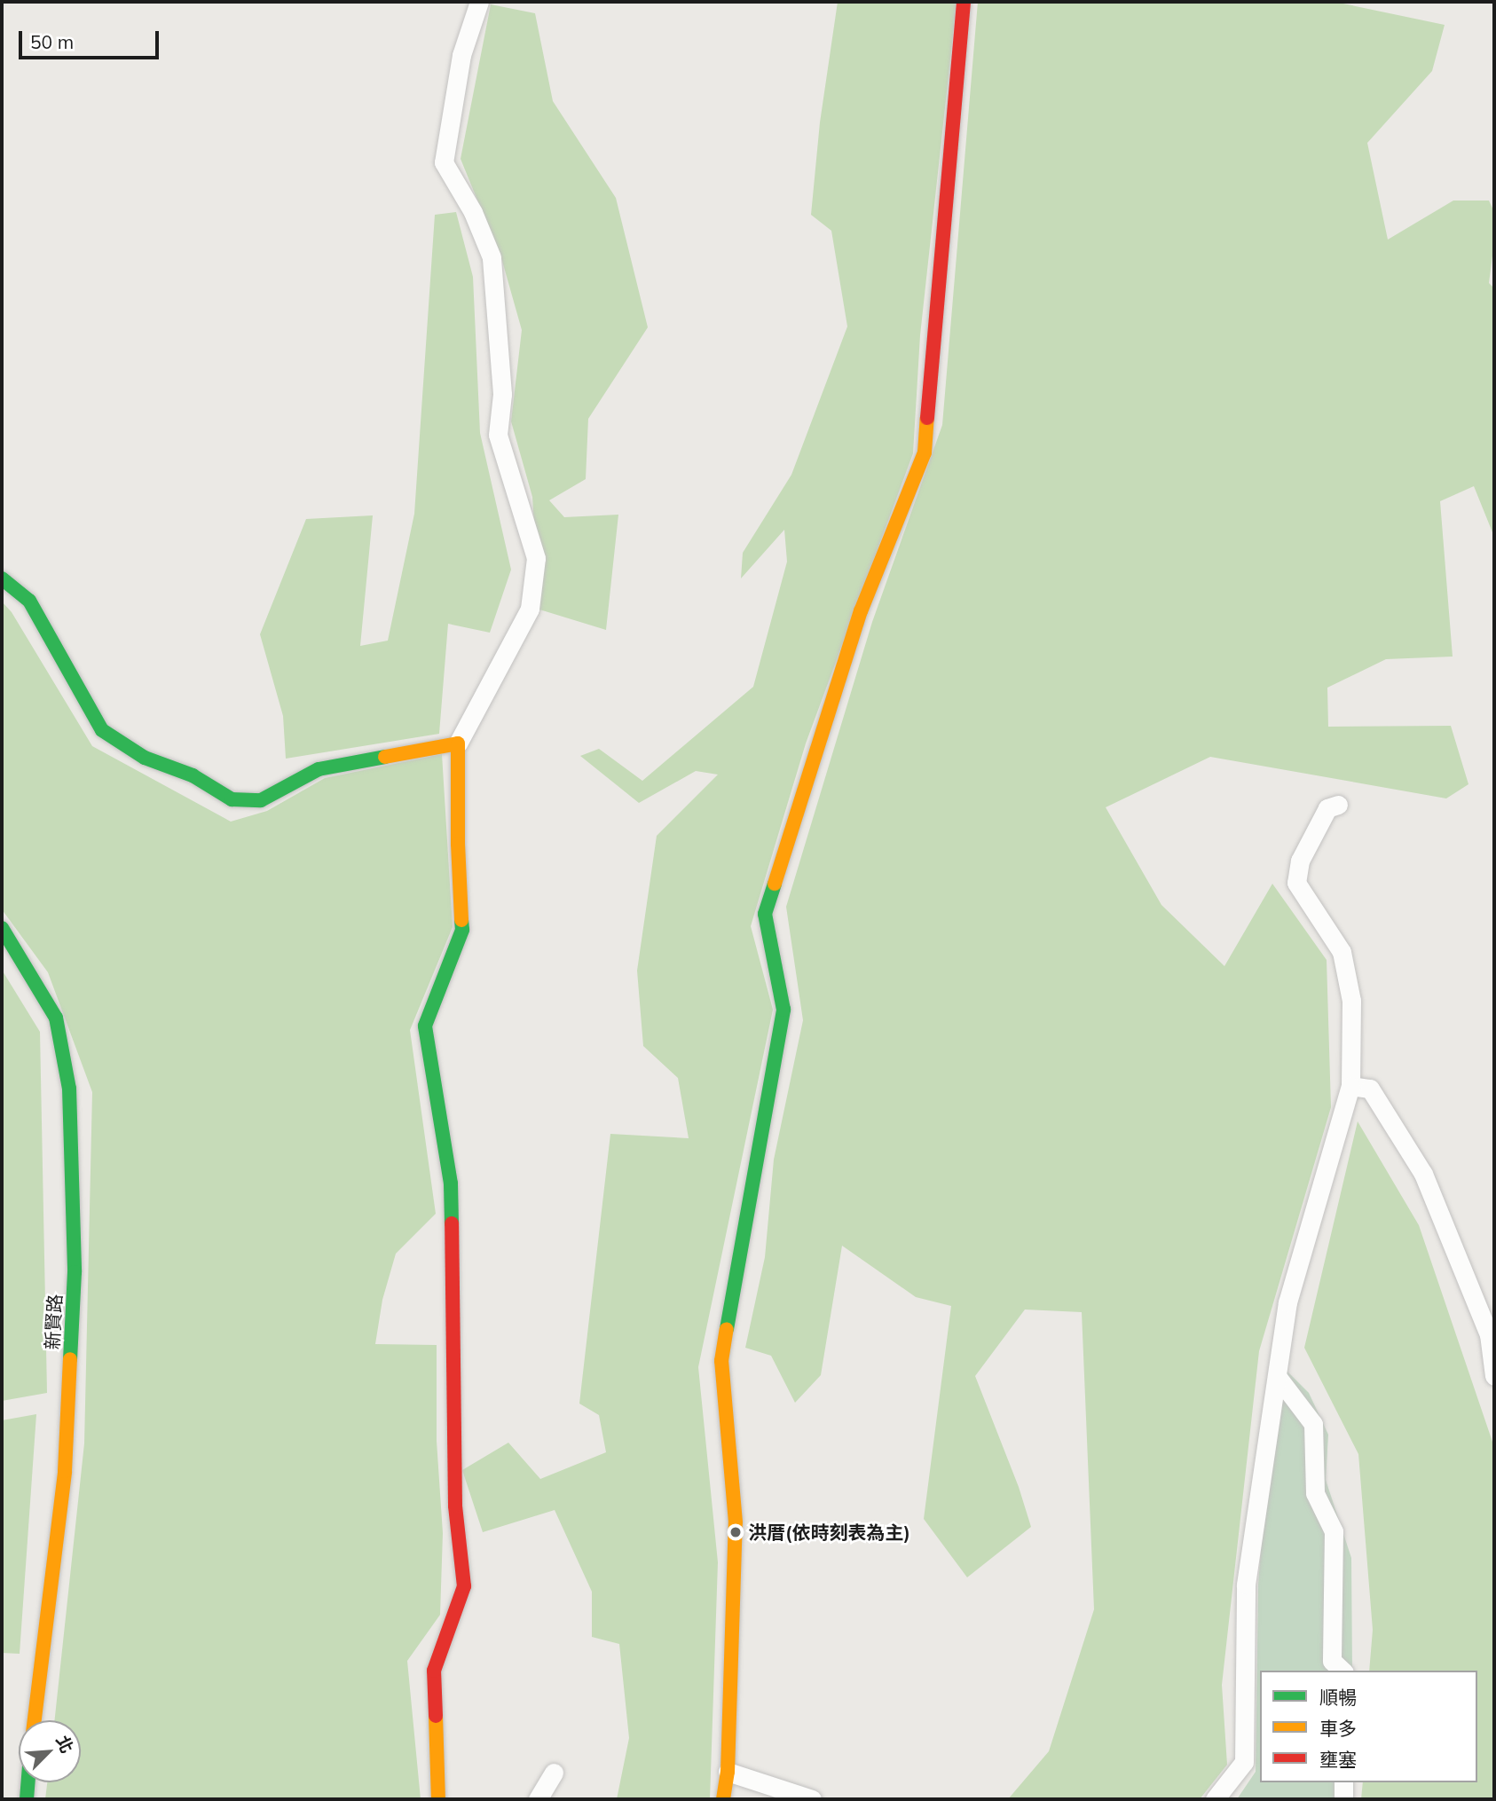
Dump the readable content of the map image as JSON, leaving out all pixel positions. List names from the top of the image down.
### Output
{
  "streets": {
    "street": ["新賢路"]
  },
  "places": ["洪厝(依時刻表為主)"],
  "legend": ["順暢", "車多", "壅塞"],
  "scale_bar": "50 m",
  "north": "top right"
}
